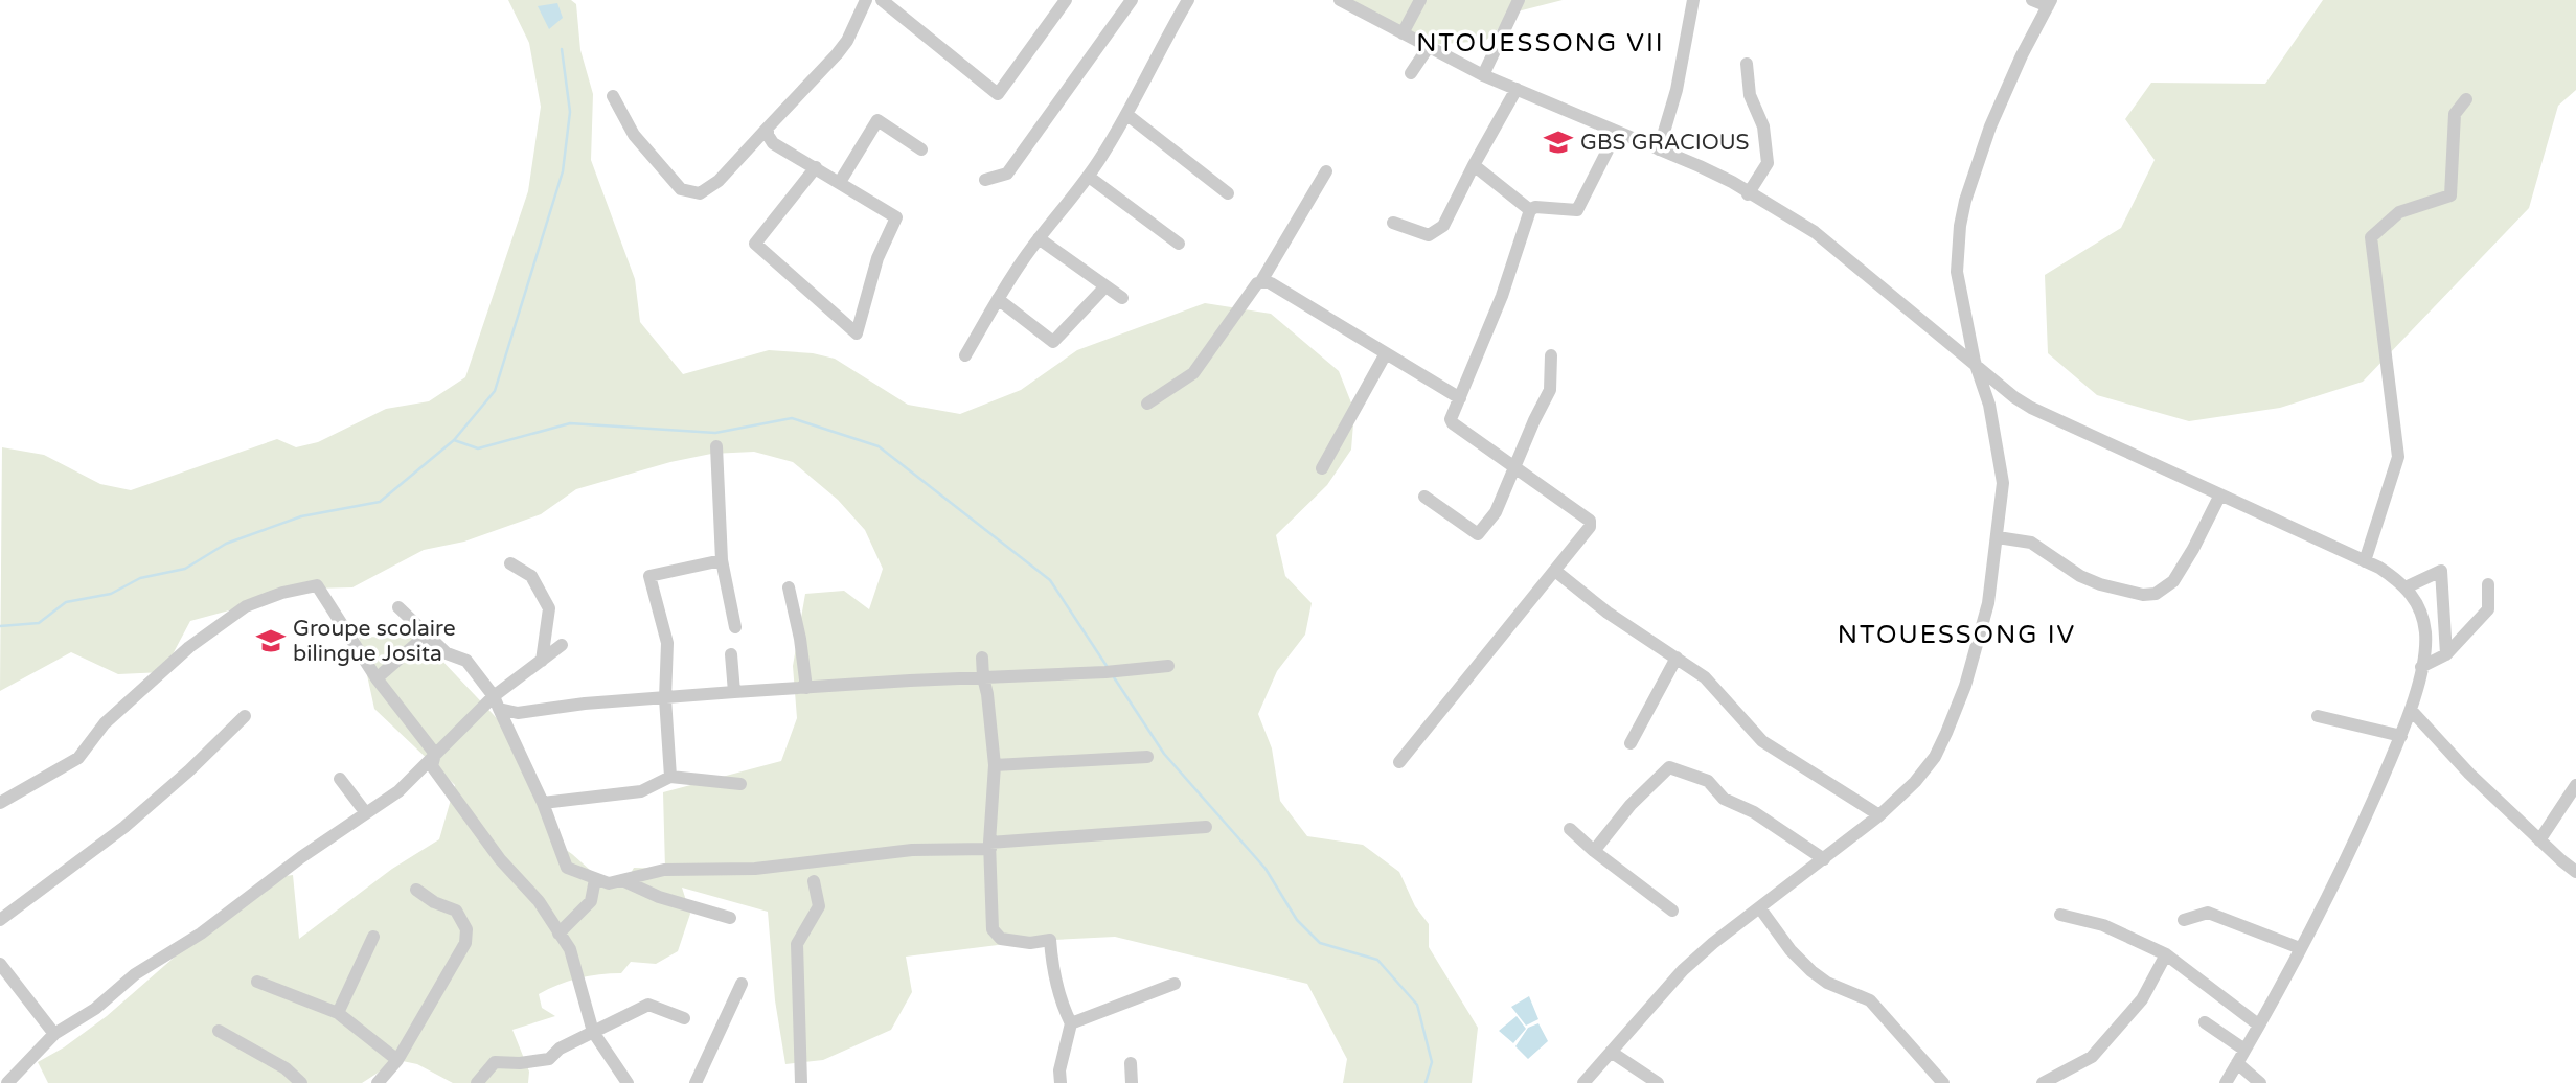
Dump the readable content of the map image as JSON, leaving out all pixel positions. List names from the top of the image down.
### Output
{
  "districts": ["NTOUESSONG VII", "NTOUESSONG IV"],
  "places": {
    "school or university": ["GBS GRACIOUS", "Groupe scolaire bilingue Josita"]
  }
}
